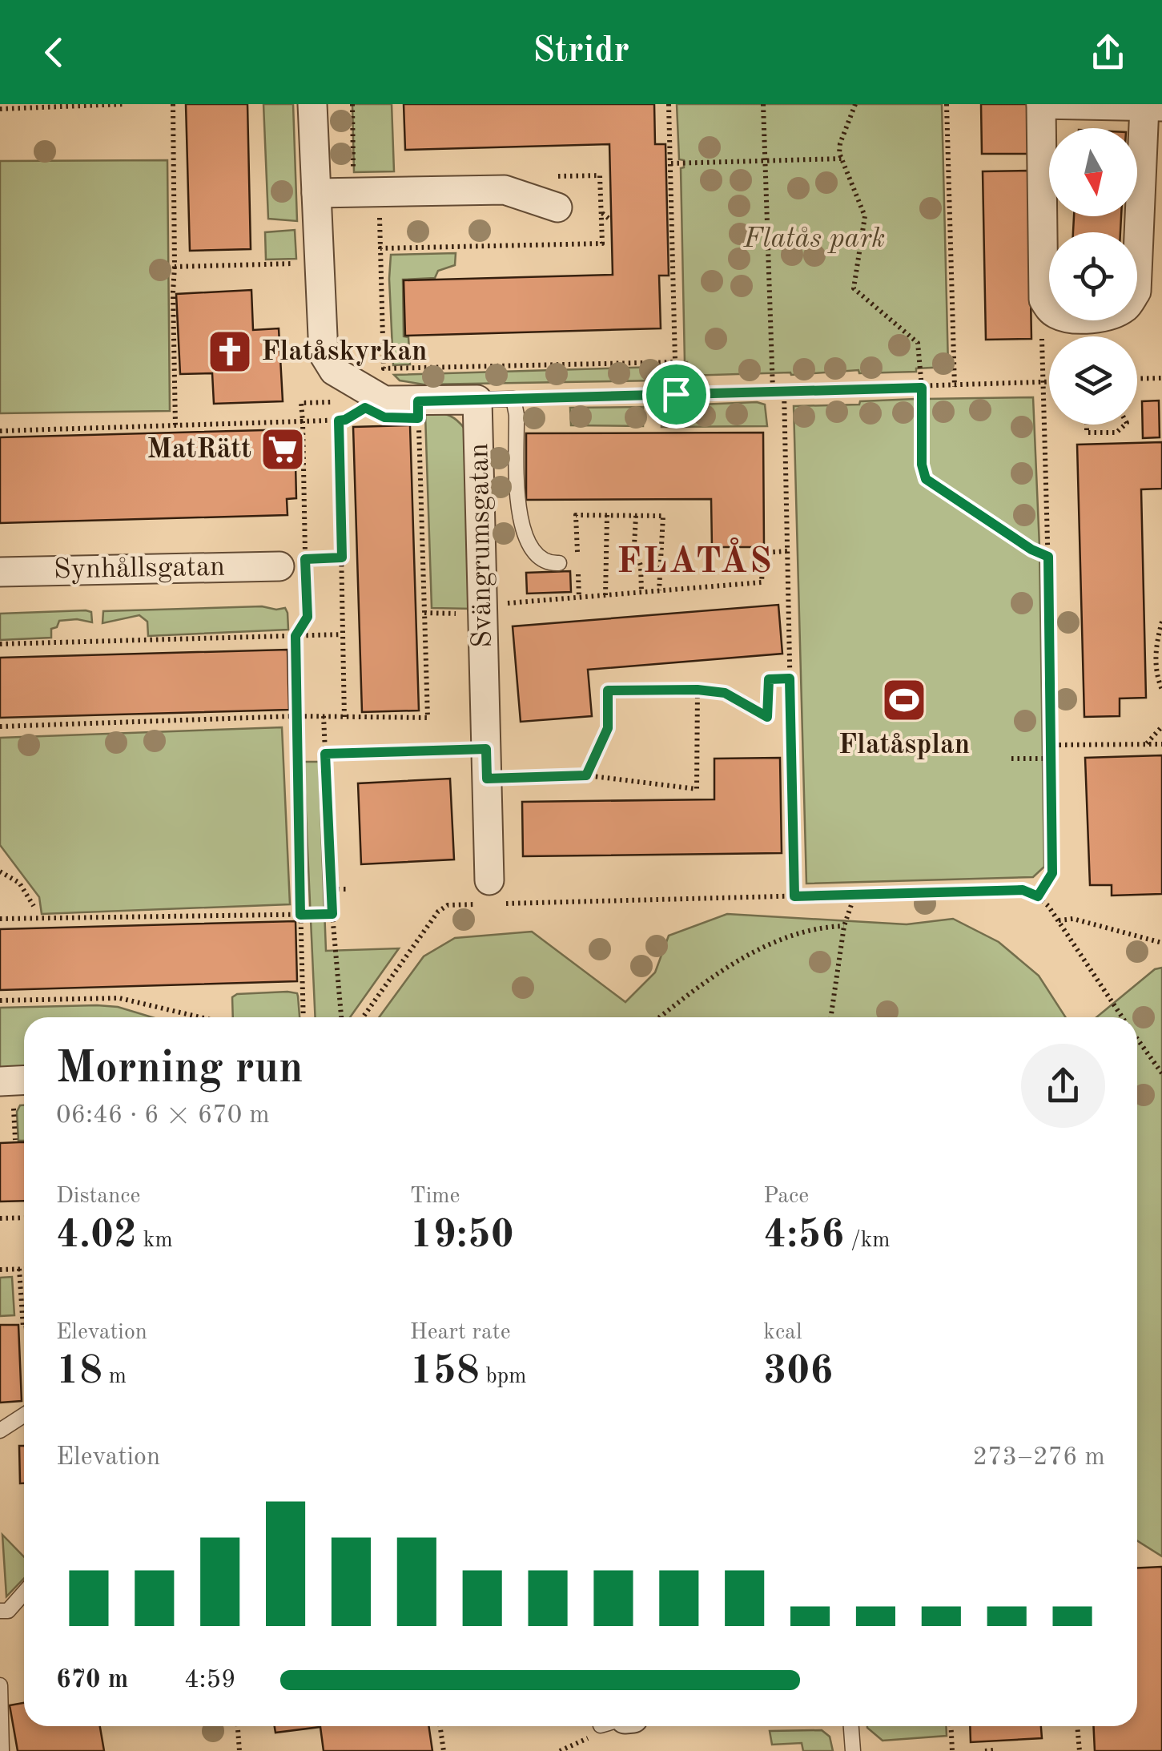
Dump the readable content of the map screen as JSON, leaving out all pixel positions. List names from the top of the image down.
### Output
{
  "streets": {
    "street": ["Svängrumsgatan", "Synhållsgatan"]
  },
  "districts": ["FLATÅS"],
  "parks": ["Flatås park"],
  "places": {
    "church": ["Flatåskyrkan"],
    "supermarket": ["MatRätt"],
    "sports": ["Flatåsplan"]
  },
  "north": "bottom",
  "page": {
    "header": "Stridr",
    "heading": ["Morning run", "06:46 · 6 × 670 m"],
    "stats": [
      ["Distance", "4.02 km"],
      ["Time", "19:50"],
      ["Pace", "4:56 /km"],
      ["Elevation", "18 m"],
      ["Heart rate", "158 bpm"],
      ["kcal", "306"]
    ],
    "chart": ["Elevation", "273–276 m"],
    "list": [
      {
        "name": "670 m",
        "note": "4:59"
      }
    ]
  }
}
